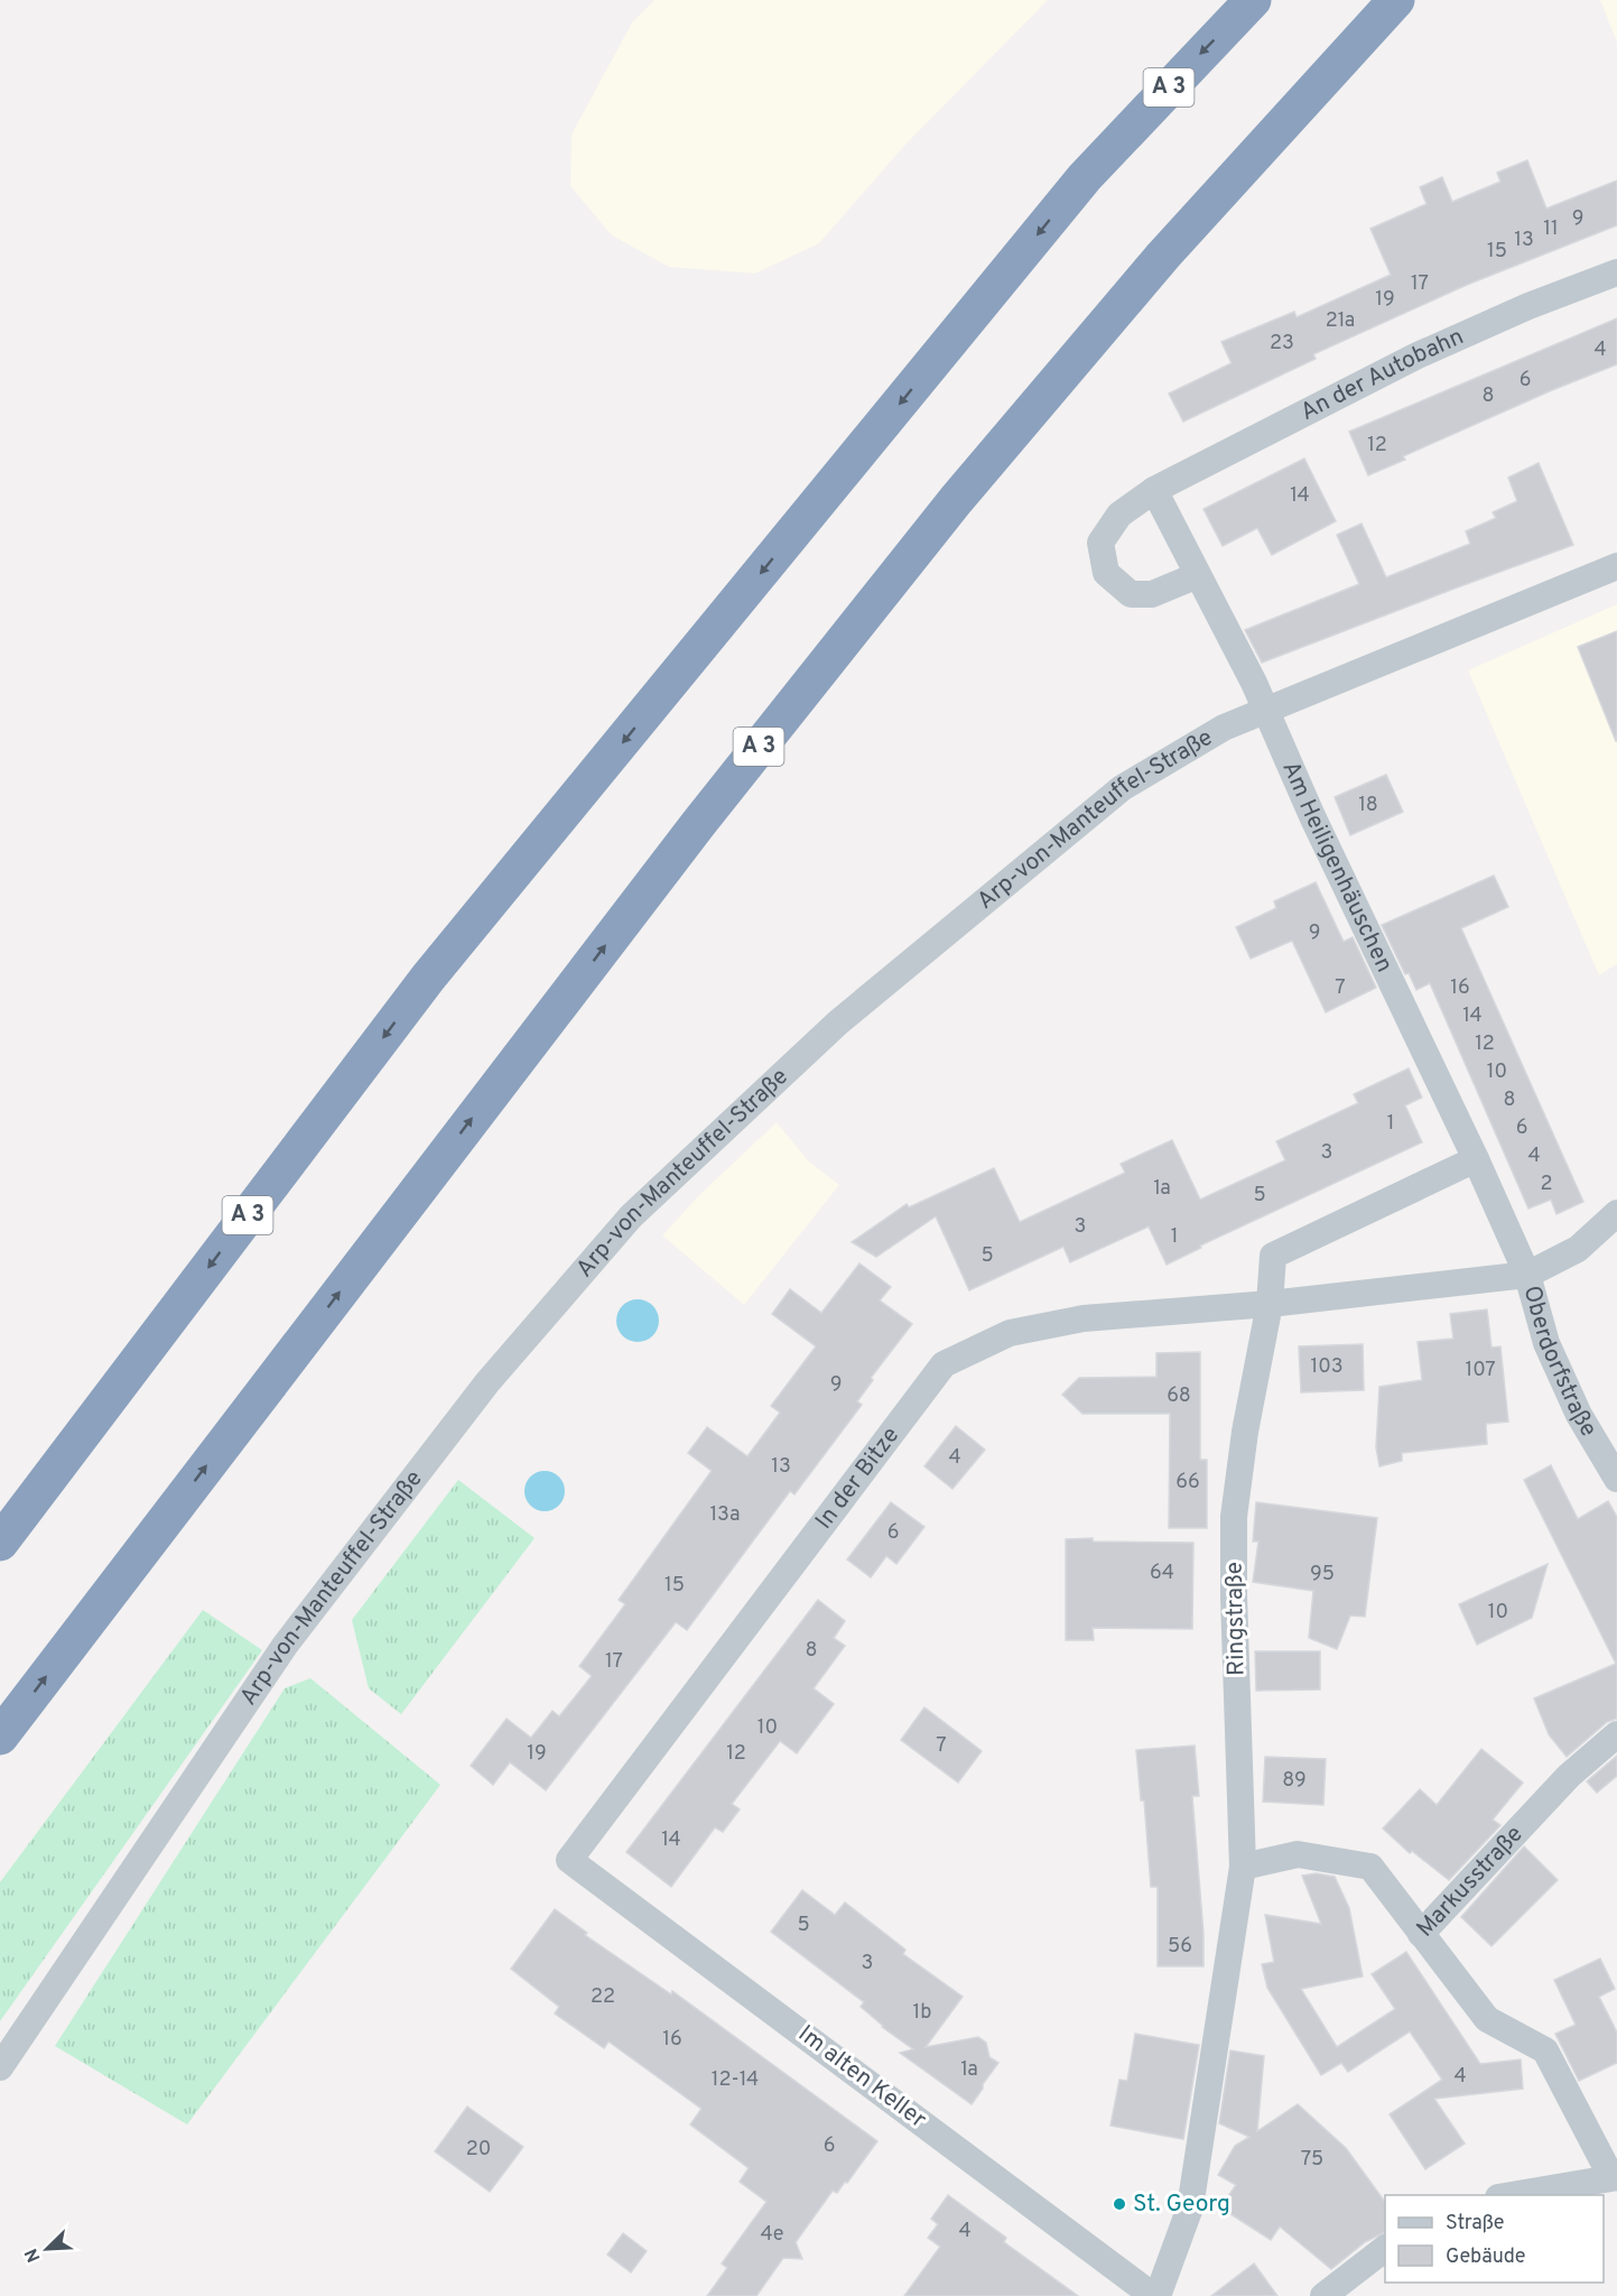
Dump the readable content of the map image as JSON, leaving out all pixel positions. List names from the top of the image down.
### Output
{
  "streets": {
    "highway": ["A 3"],
    "street": [
      "An der Autobahn",
      "Arp-von-Manteuffel-Straße",
      "Am Heiligenhäuschen",
      "Oberdorfstraße",
      "In der Bitze",
      "Ringstraße",
      "Markusstraße",
      "Im alten Keller"
    ]
  },
  "crossings": [
    ["An der Autobahn", "Am Heiligenhäuschen"],
    ["Am Heiligenhäuschen", "Oberdorfstraße"],
    ["In der Bitze", "Ringstraße"],
    ["In der Bitze", "Im alten Keller"],
    ["Ringstraße", "Markusstraße"],
    ["Ringstraße", "Im alten Keller"]
  ],
  "places": ["St. Georg"],
  "house_numbers": [
    "9",
    "11",
    "13",
    "15",
    "17",
    "19",
    "21a",
    "23",
    "4",
    "6",
    "8",
    "12",
    "14",
    "18",
    "9",
    "7",
    "16",
    "14",
    "12",
    "10",
    "8",
    "1",
    "6",
    "3",
    "4",
    "2",
    "1a",
    "5",
    "3",
    "1",
    "5",
    "103",
    "107",
    "9",
    "68",
    "4",
    "13",
    "66",
    "13a",
    "6",
    "64",
    "95",
    "15",
    "10",
    "8",
    "17",
    "10",
    "7",
    "19",
    "12",
    "89",
    "14",
    "5",
    "56",
    "3",
    "22",
    "1b",
    "16",
    "1a",
    "4",
    "12-14",
    "6",
    "20",
    "75",
    "4",
    "4e"
  ],
  "legend": ["Straße", "Gebäude"],
  "north": "bottom left"
}
